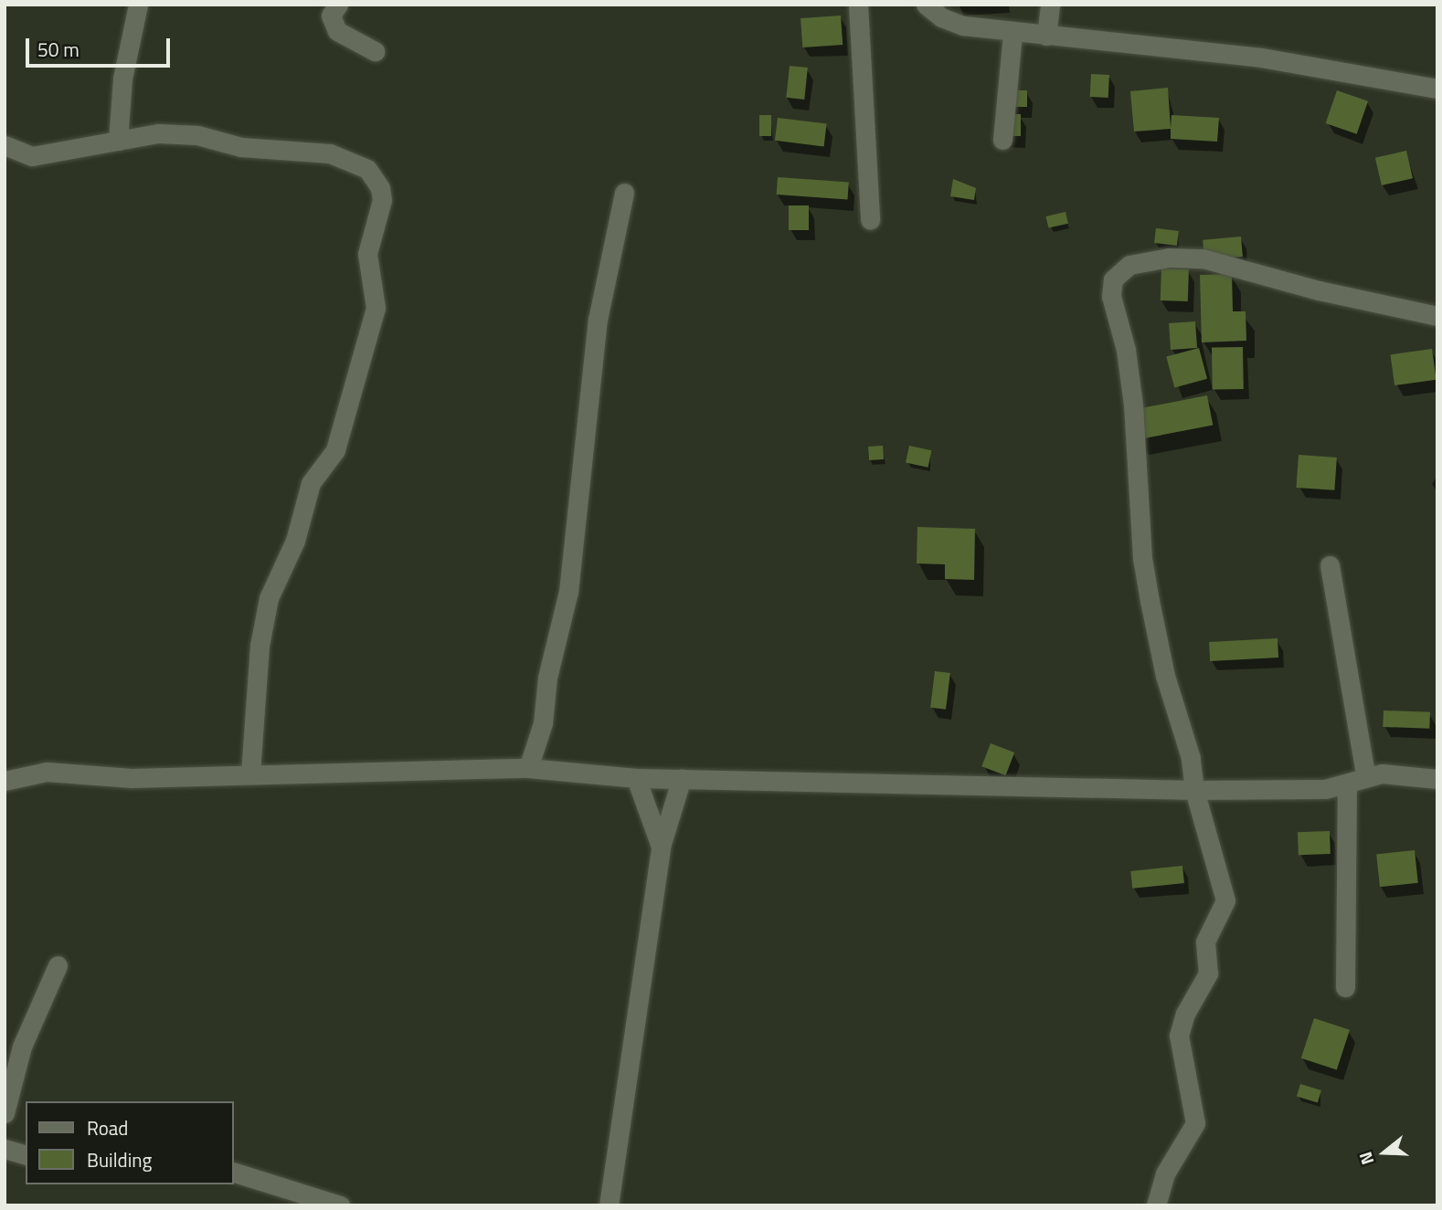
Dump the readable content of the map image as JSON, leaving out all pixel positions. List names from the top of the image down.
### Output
{
  "legend": ["Road", "Building"],
  "scale_bar": "50 m",
  "north": "left"
}
